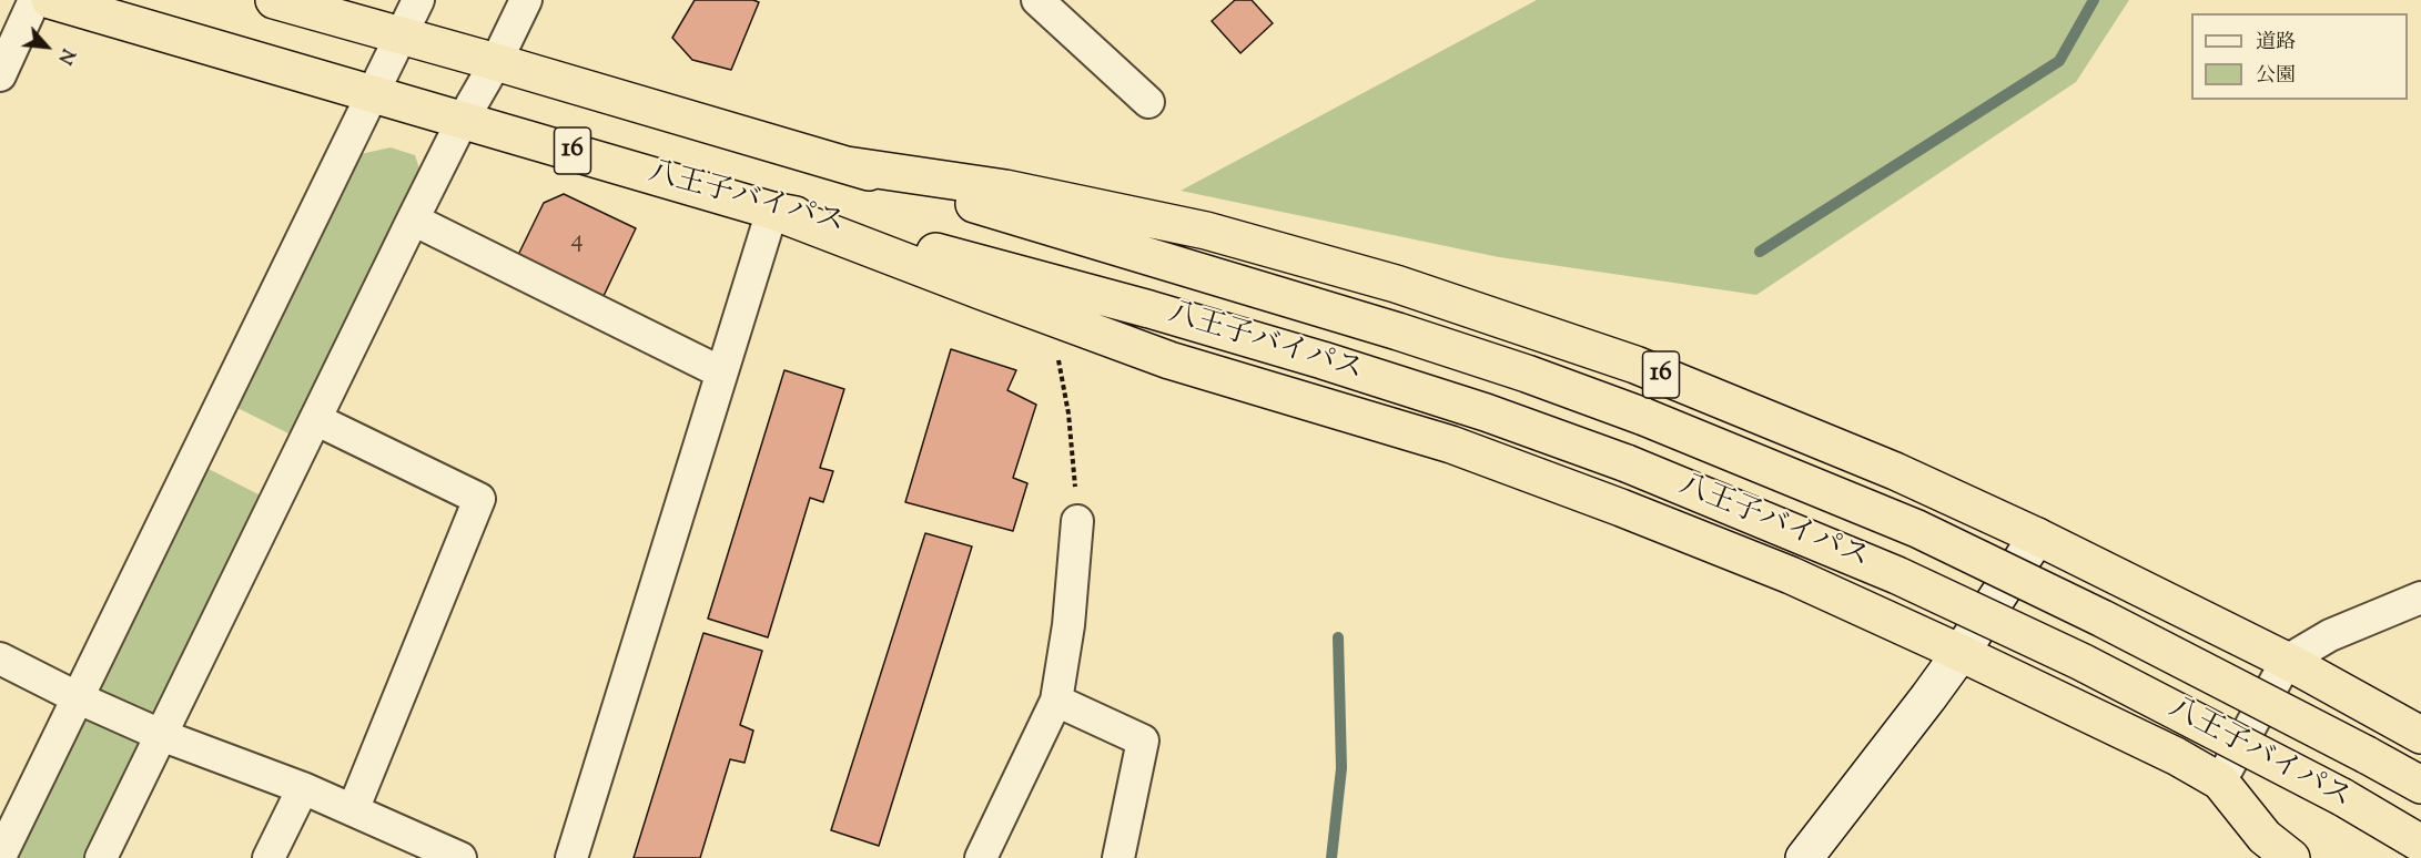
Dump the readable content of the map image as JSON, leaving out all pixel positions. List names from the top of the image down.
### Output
{
  "streets": {
    "highway": ["16", "八王子バイパス"]
  },
  "crossings": [
    ["16", "八王子バイパス"]
  ],
  "house_numbers": ["4"],
  "legend": ["道路", "公園"],
  "north": "bottom right"
}
